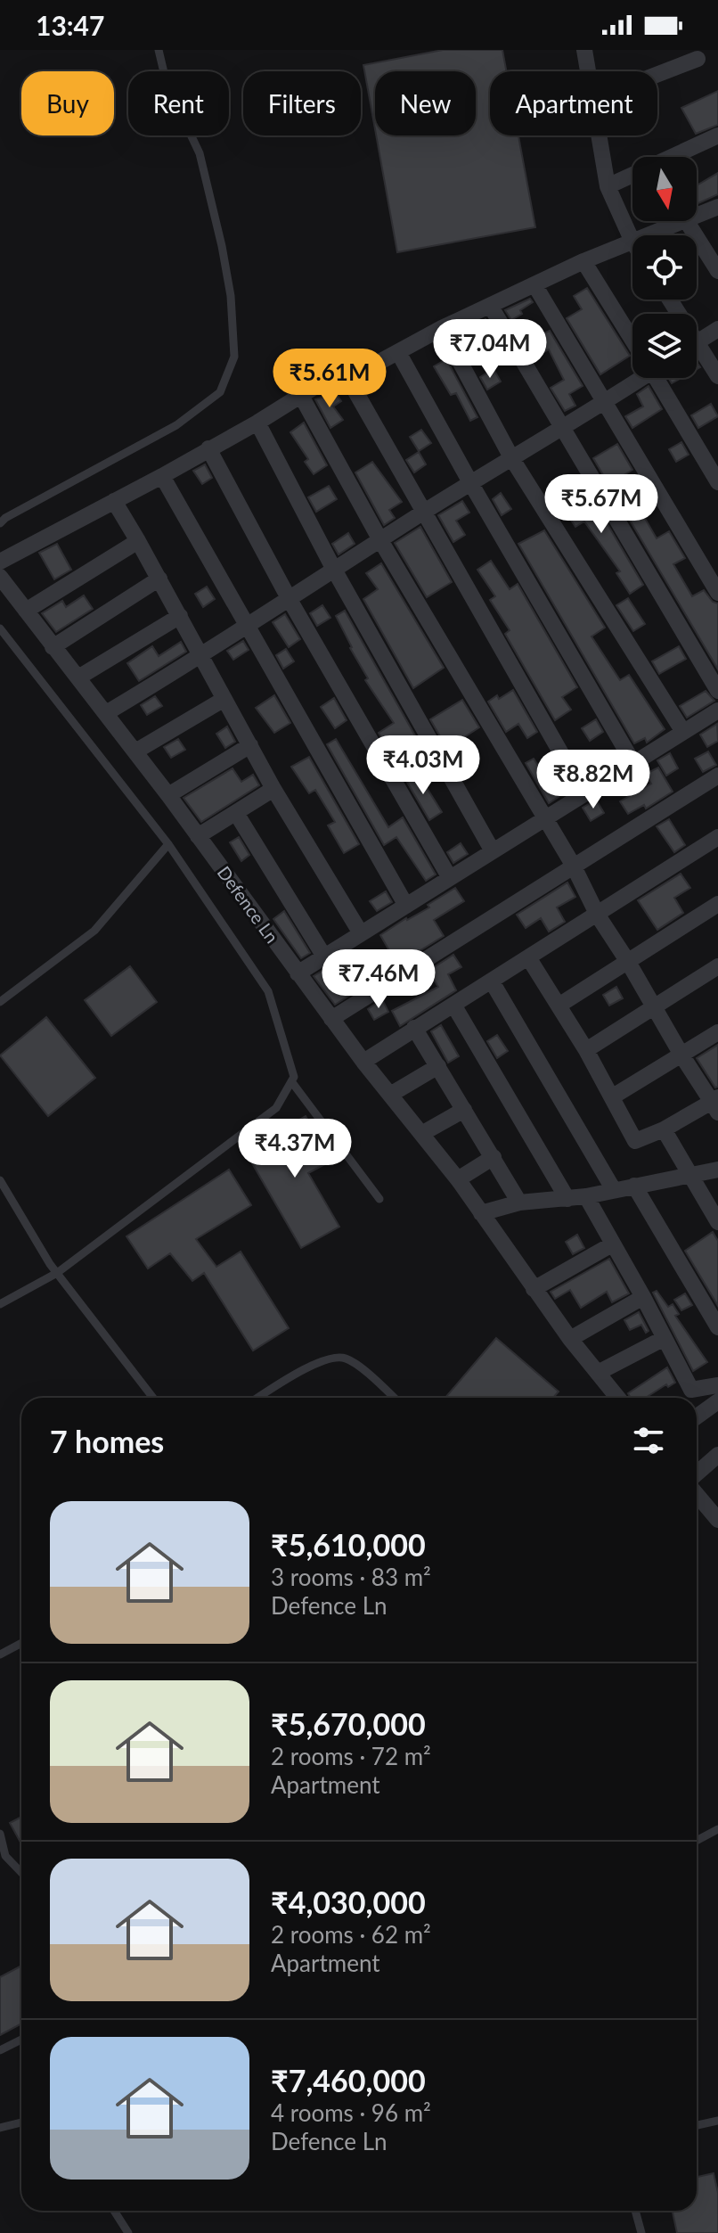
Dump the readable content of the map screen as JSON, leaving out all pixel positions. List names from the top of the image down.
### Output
{
  "streets": {
    "street": ["Defence Ln"]
  },
  "north": "bottom",
  "page": {
    "status": "13:47",
    "chip": [
      "Buy",
      "Rent",
      "Filters",
      "New",
      "Apartment"
    ],
    "price": [
      "₹7.04M",
      "₹5.61M",
      "₹5.67M",
      "₹4.03M",
      "₹8.82M",
      "₹7.46M",
      "₹4.37M"
    ],
    "heading": "7 homes",
    "list": [
      {
        "name": "₹5,610,000",
        "note": "3 rooms · 83 m² · Defence Ln"
      },
      {
        "name": "₹5,670,000",
        "note": "2 rooms · 72 m² · Apartment"
      },
      {
        "name": "₹4,030,000",
        "note": "2 rooms · 62 m² · Apartment"
      },
      {
        "name": "₹7,460,000",
        "note": "4 rooms · 96 m² · Defence Ln"
      }
    ]
  }
}
